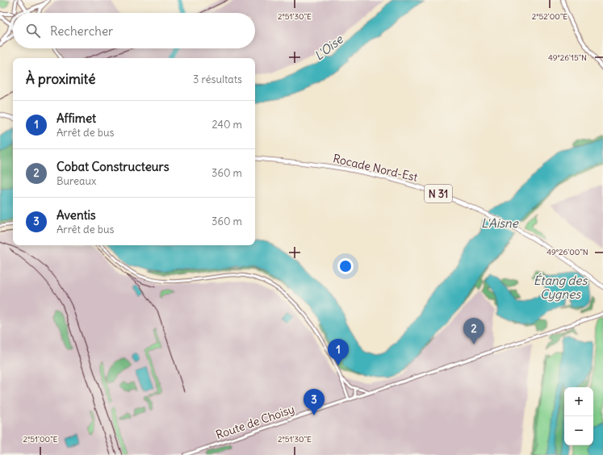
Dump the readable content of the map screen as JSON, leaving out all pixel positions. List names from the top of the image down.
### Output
{
  "streets": {
    "main road": ["Rocade Nord-Est", "N 31"],
    "street": ["Route de Choisy"]
  },
  "water": ["L'Oise", "L'Aisne", "Étang des Cygnes"],
  "page": {
    "search": "Rechercher",
    "heading": ["À proximité", "3 résultats"],
    "list": [
      {
        "mark": "1",
        "name": "Affimet",
        "note": "Arrêt de bus",
        "value": "240 m"
      },
      {
        "mark": "2",
        "name": "Cobat Constructeurs",
        "note": "Bureaux",
        "value": "360 m"
      },
      {
        "mark": "3",
        "name": "Aventis",
        "note": "Arrêt de bus",
        "value": "360 m"
      }
    ],
    "pins": ["2", "1", "3"],
    "map_buttons": ["+", "−"]
  },
  "coordinates": [
    "2°51'30\"E",
    "2°52'00\"E",
    "49°26'15\"N",
    "49°26'00\"N",
    "2°51'00\"E"
  ]
}
